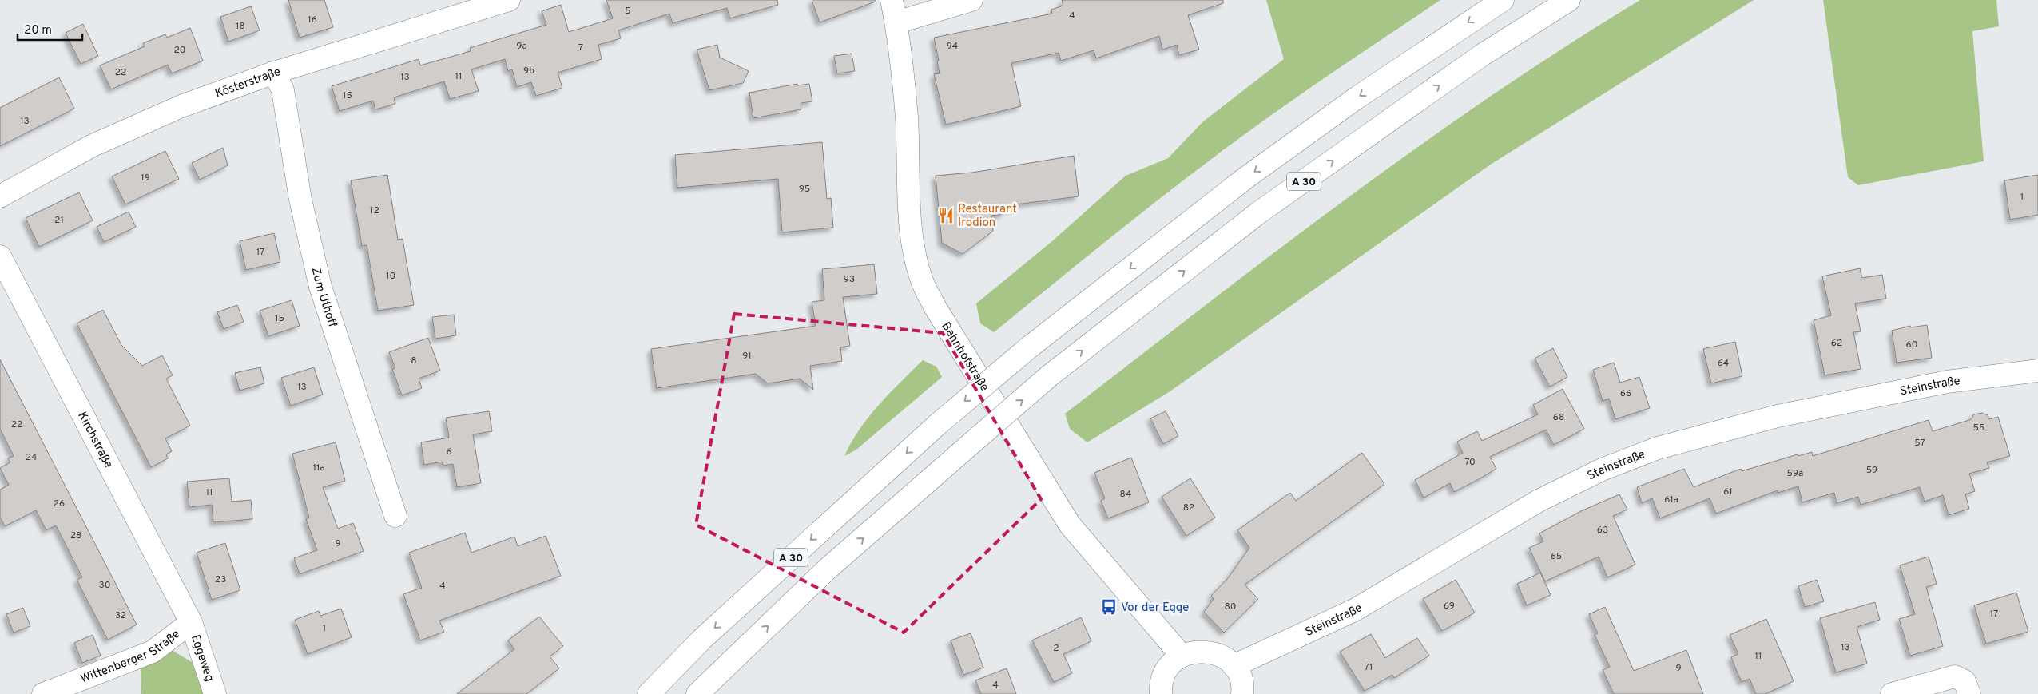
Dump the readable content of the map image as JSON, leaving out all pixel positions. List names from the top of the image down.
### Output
{
  "streets": {
    "main road": [
      "Kösterstraße",
      "A 30",
      "Zum Uthoff",
      "Bahnhofstraße",
      "Steinstraße",
      "Kirchstraße",
      "Wittenberger Straße",
      "Eggeweg"
    ]
  },
  "crossings": [
    ["Kösterstraße", "Zum Uthoff"],
    ["Kirchstraße", "Wittenberger Straße"],
    ["Kirchstraße", "Eggeweg"],
    ["Wittenberger Straße", "Eggeweg"]
  ],
  "places": {
    "restaurant": ["Restaurant Irodion"],
    "bus stop": ["Vor der Egge"]
  },
  "house_numbers": [
    "5",
    "4",
    "16",
    "18",
    "9a",
    "94",
    "7",
    "20",
    "9b",
    "22",
    "11",
    "13",
    "15",
    "13",
    "19",
    "95",
    "1",
    "12",
    "21",
    "17",
    "10",
    "93",
    "15",
    "62",
    "60",
    "91",
    "8",
    "64",
    "13",
    "66",
    "68",
    "22",
    "55",
    "57",
    "6",
    "24",
    "70",
    "11a",
    "59",
    "59a",
    "61",
    "11",
    "84",
    "61a",
    "26",
    "82",
    "63",
    "28",
    "9",
    "65",
    "23",
    "30",
    "4",
    "69",
    "80",
    "17",
    "32",
    "1",
    "13",
    "2",
    "11",
    "71",
    "9",
    "4"
  ],
  "scale_bar": "20 m"
}
